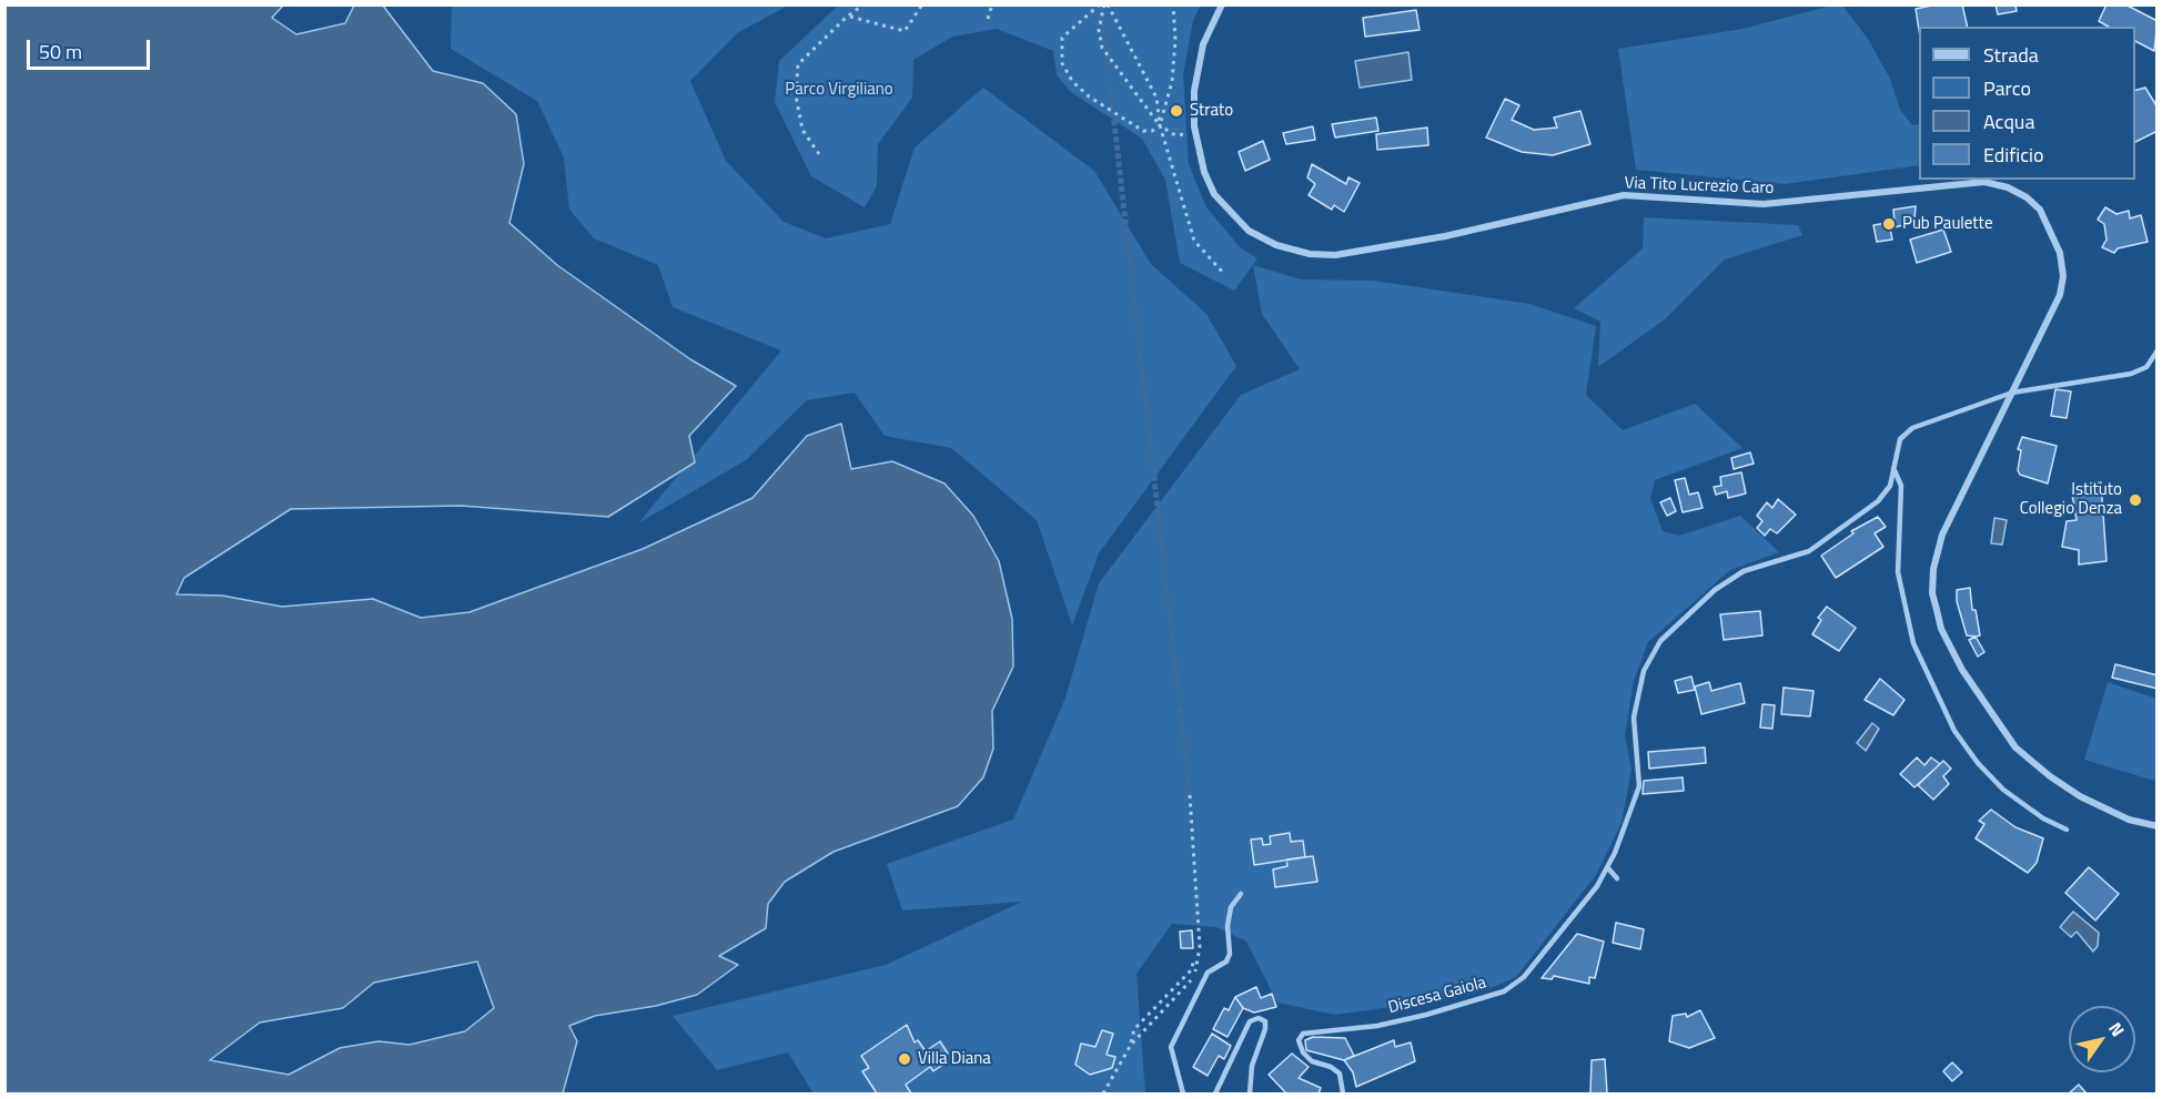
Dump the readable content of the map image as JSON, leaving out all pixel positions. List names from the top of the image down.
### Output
{
  "streets": {
    "street": ["Via Tito Lucrezio Caro"],
    "lane": ["Discesa Gaiola"]
  },
  "crossings": [
    ["Via Tito Lucrezio Caro", "Discesa Gaiola"]
  ],
  "parks": ["Parco Virgiliano"],
  "places": [
    "Strato",
    "Pub Paulette",
    "Istituto Collegio Denza",
    "Villa Diana"
  ],
  "legend": [
    "Strada",
    "Parco",
    "Acqua",
    "Edificio"
  ],
  "scale_bar": "50 m",
  "north": "top right"
}
